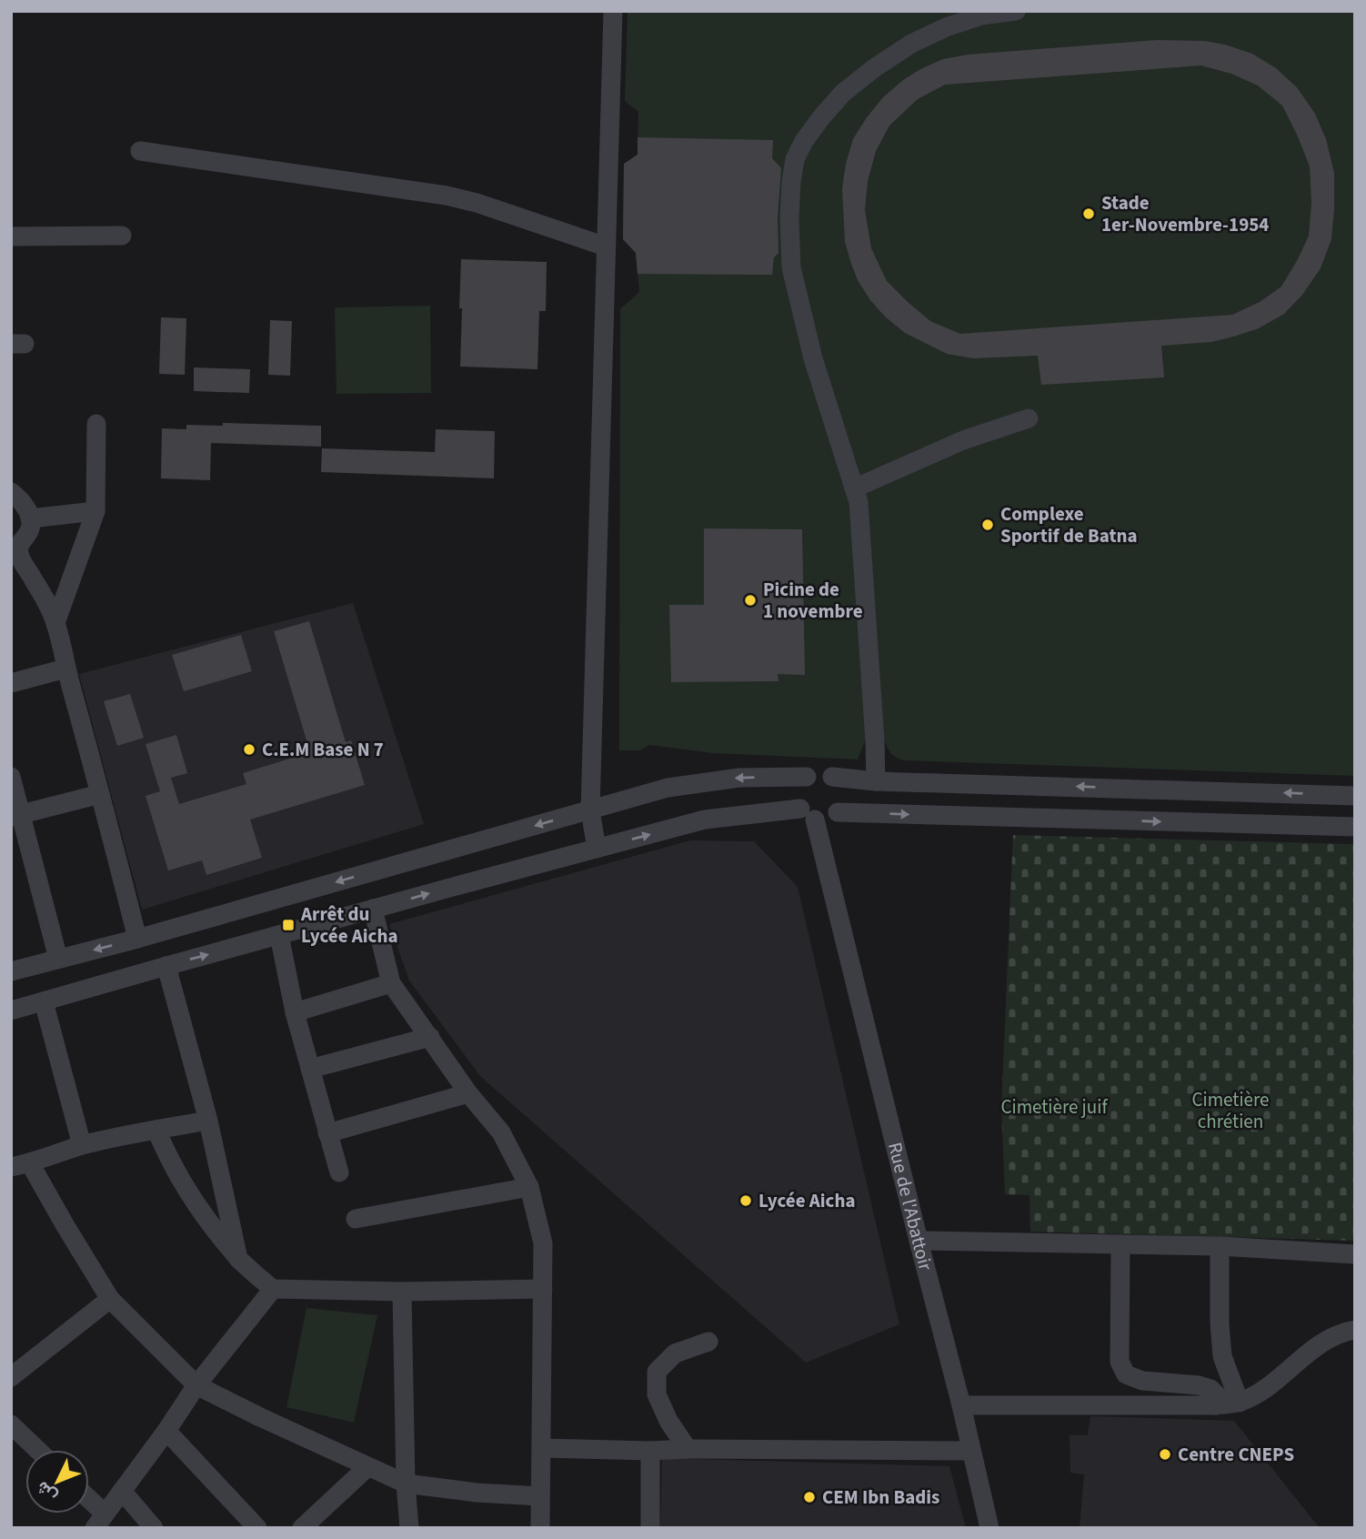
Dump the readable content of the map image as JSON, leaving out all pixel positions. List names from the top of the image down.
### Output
{
  "streets": {
    "street": ["Rue de l'Abattoir"]
  },
  "parks": ["Cimetière chrétien", "Cimetière juif"],
  "places": {
    "other": [
      "Stade 1er-Novembre-1954",
      "Complexe Sportif de Batna",
      "Picine de 1 novembre",
      "C.E.M Base N 7",
      "Lycée Aicha",
      "Centre CNEPS",
      "CEM Ibn Badis"
    ],
    "transit": ["Arrêt du Lycée Aicha"]
  },
  "north": "bottom left"
}
